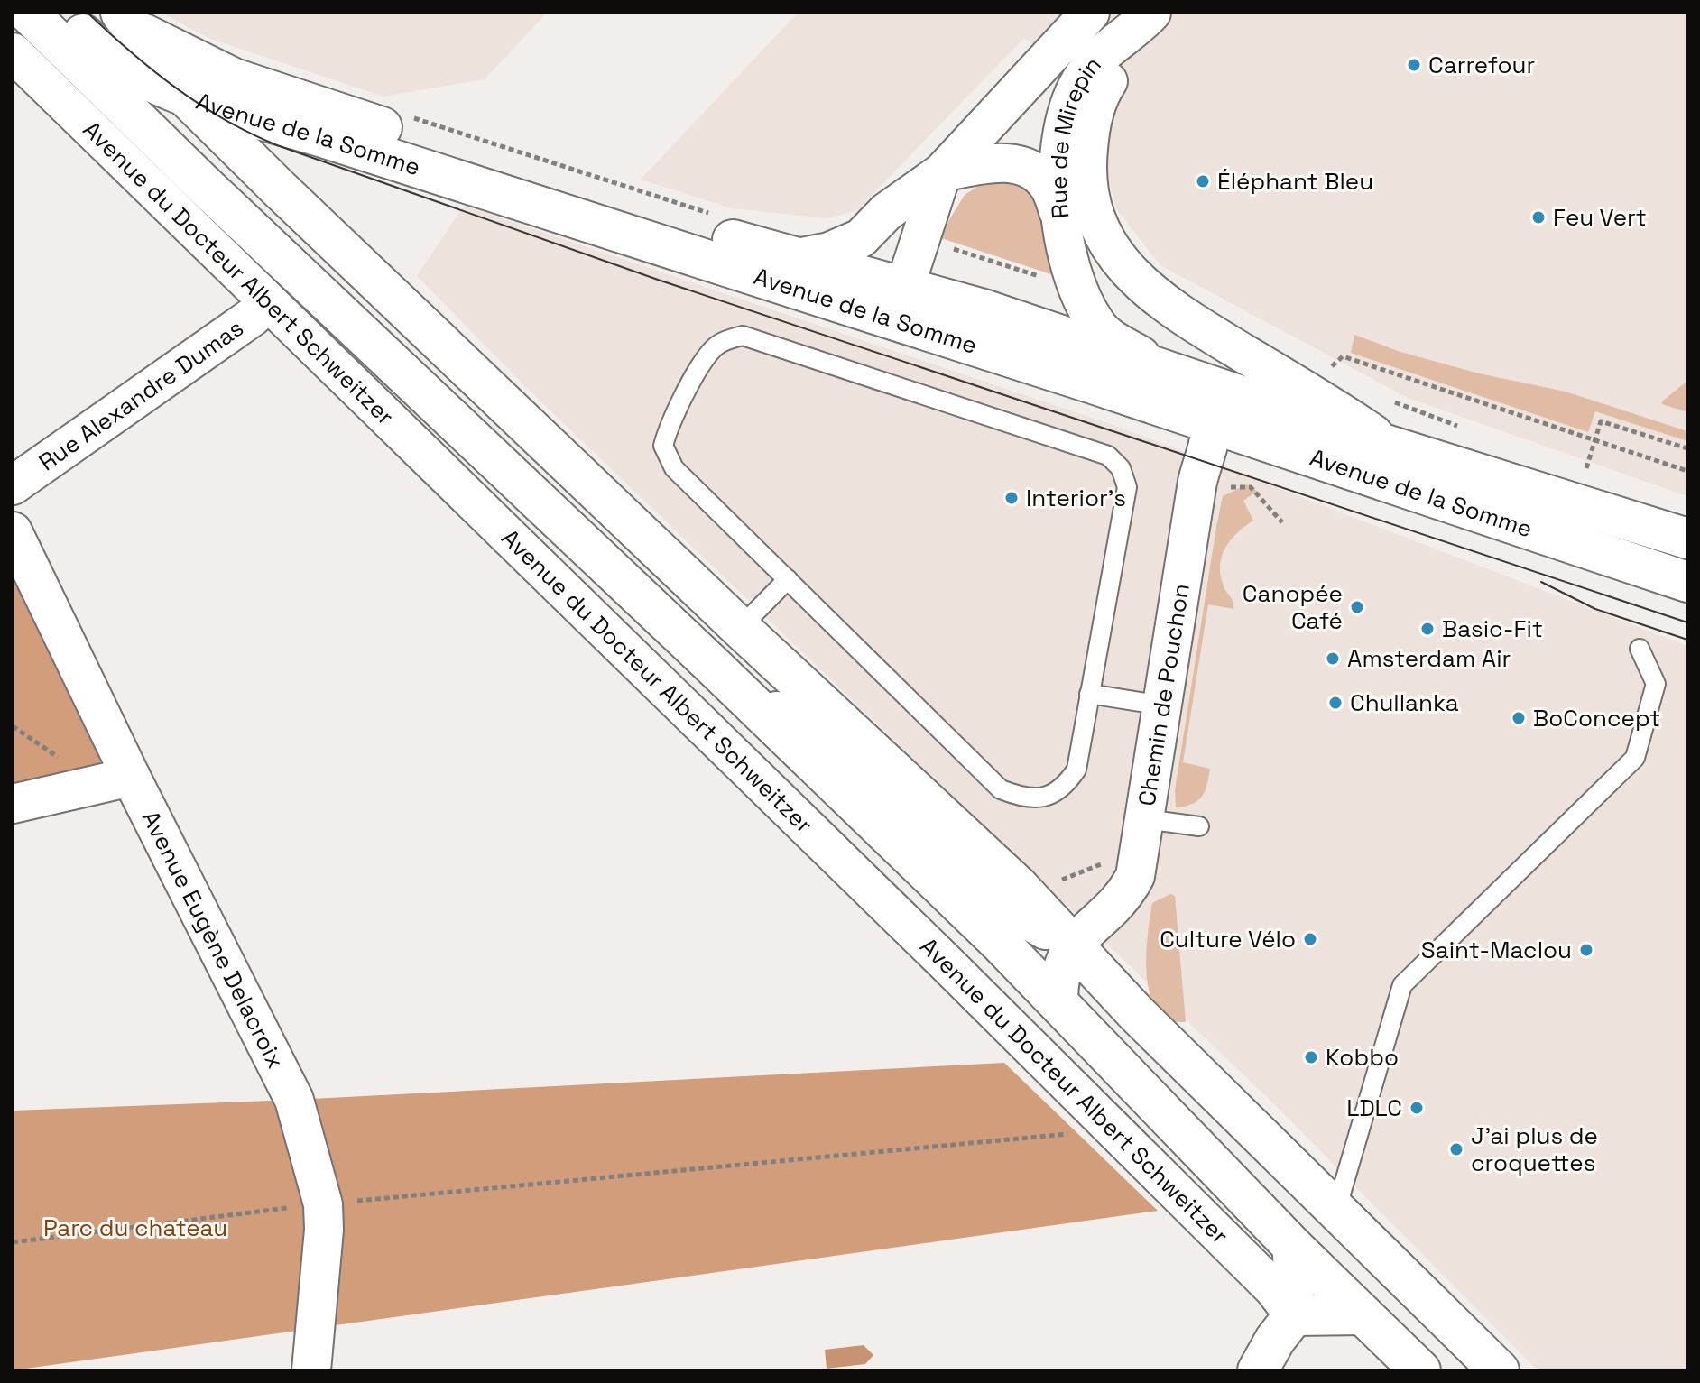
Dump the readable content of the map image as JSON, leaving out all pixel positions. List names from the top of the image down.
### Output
{
  "streets": {
    "main road": ["Avenue de la Somme"],
    "street": [
      "Rue de Mirepin",
      "Avenue du Docteur Albert Schweitzer",
      "Rue Alexandre Dumas",
      "Chemin de Pouchon",
      "Avenue Eugène Delacroix"
    ]
  },
  "crossings": [
    ["Avenue de la Somme", "Rue de Mirepin"],
    ["Avenue de la Somme", "Chemin de Pouchon"],
    ["Rue de Mirepin", "Chemin de Pouchon"],
    ["Avenue du Docteur Albert Schweitzer", "Rue Alexandre Dumas"]
  ],
  "parks": ["Parc du chateau"],
  "places": [
    "Carrefour",
    "Éléphant Bleu",
    "Feu Vert",
    "Interior's",
    "Canopée Café",
    "Basic-Fit",
    "Amsterdam Air",
    "Chullanka",
    "BoConcept",
    "Culture Vélo",
    "Saint-Maclou",
    "Kobbo",
    "LDLC",
    "J'ai plus de croquettes"
  ]
}
